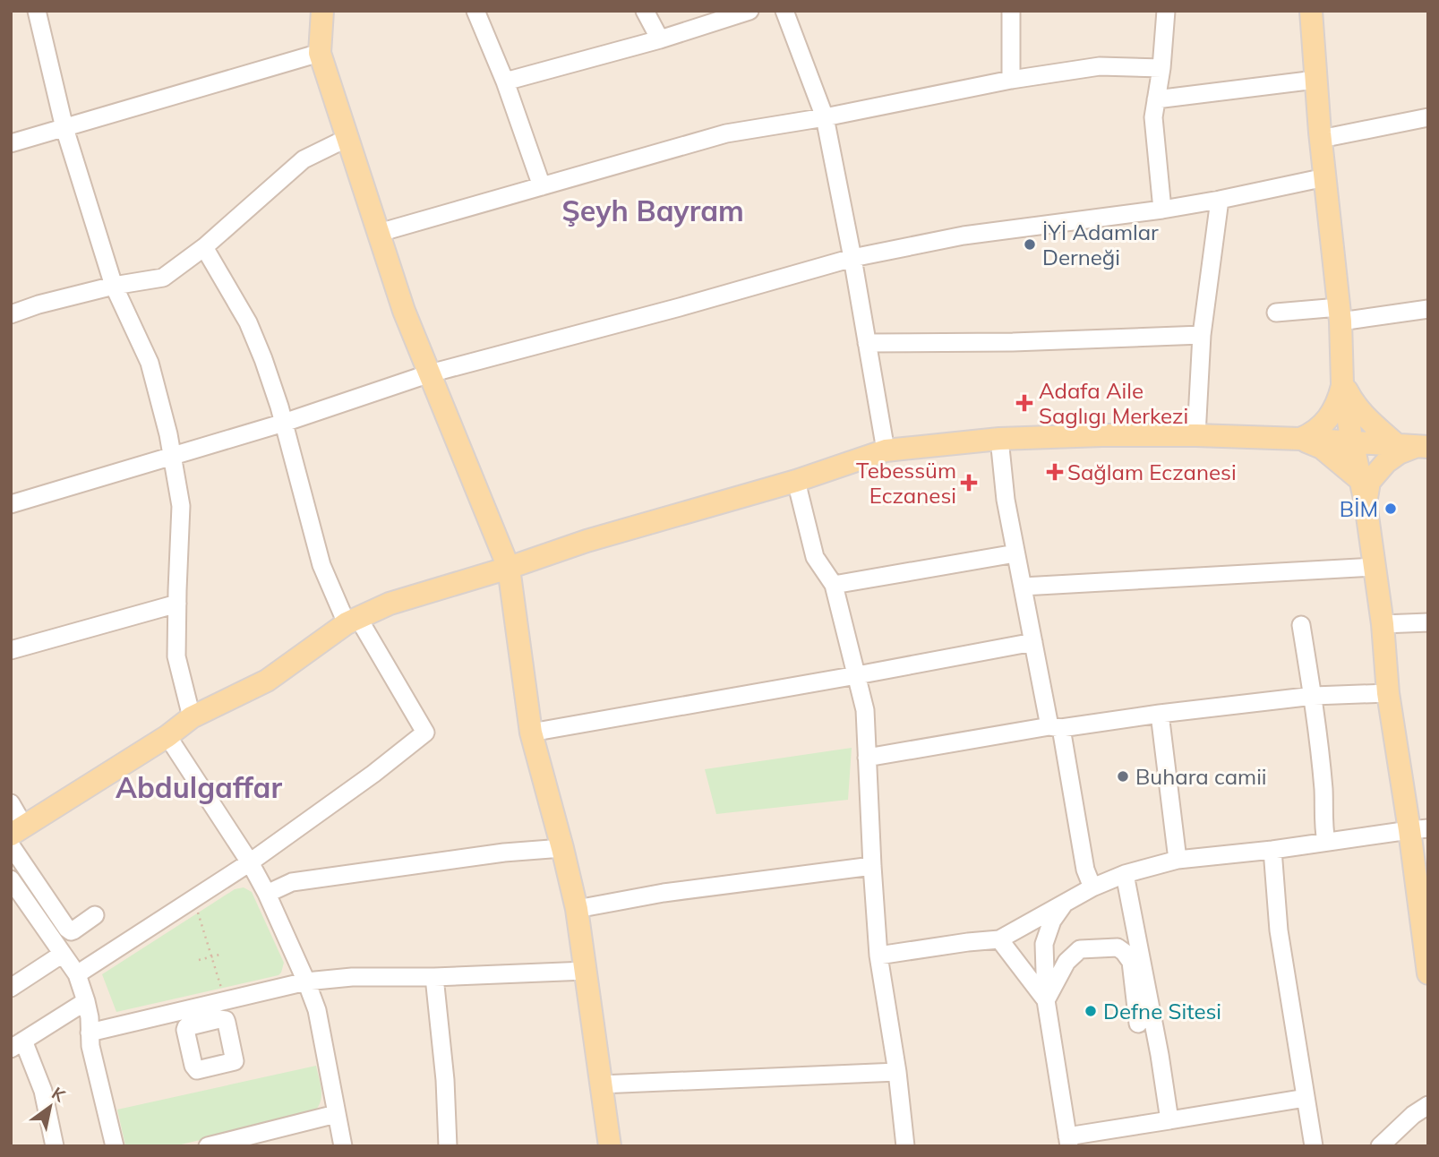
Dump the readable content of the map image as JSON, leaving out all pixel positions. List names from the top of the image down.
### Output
{
  "districts": ["Şeyh Bayram", "Abdulgaffar"],
  "places": {
    "other": [
      "İYİ Adamlar Derneği",
      "BİM",
      "Buhara camii",
      "Defne Sitesi"
    ],
    "health": ["Adafa Aile Saglıgı Merkezi", "Sağlam Eczanesi", "Tebessüm Eczanesi"]
  },
  "north": "top right"
}
